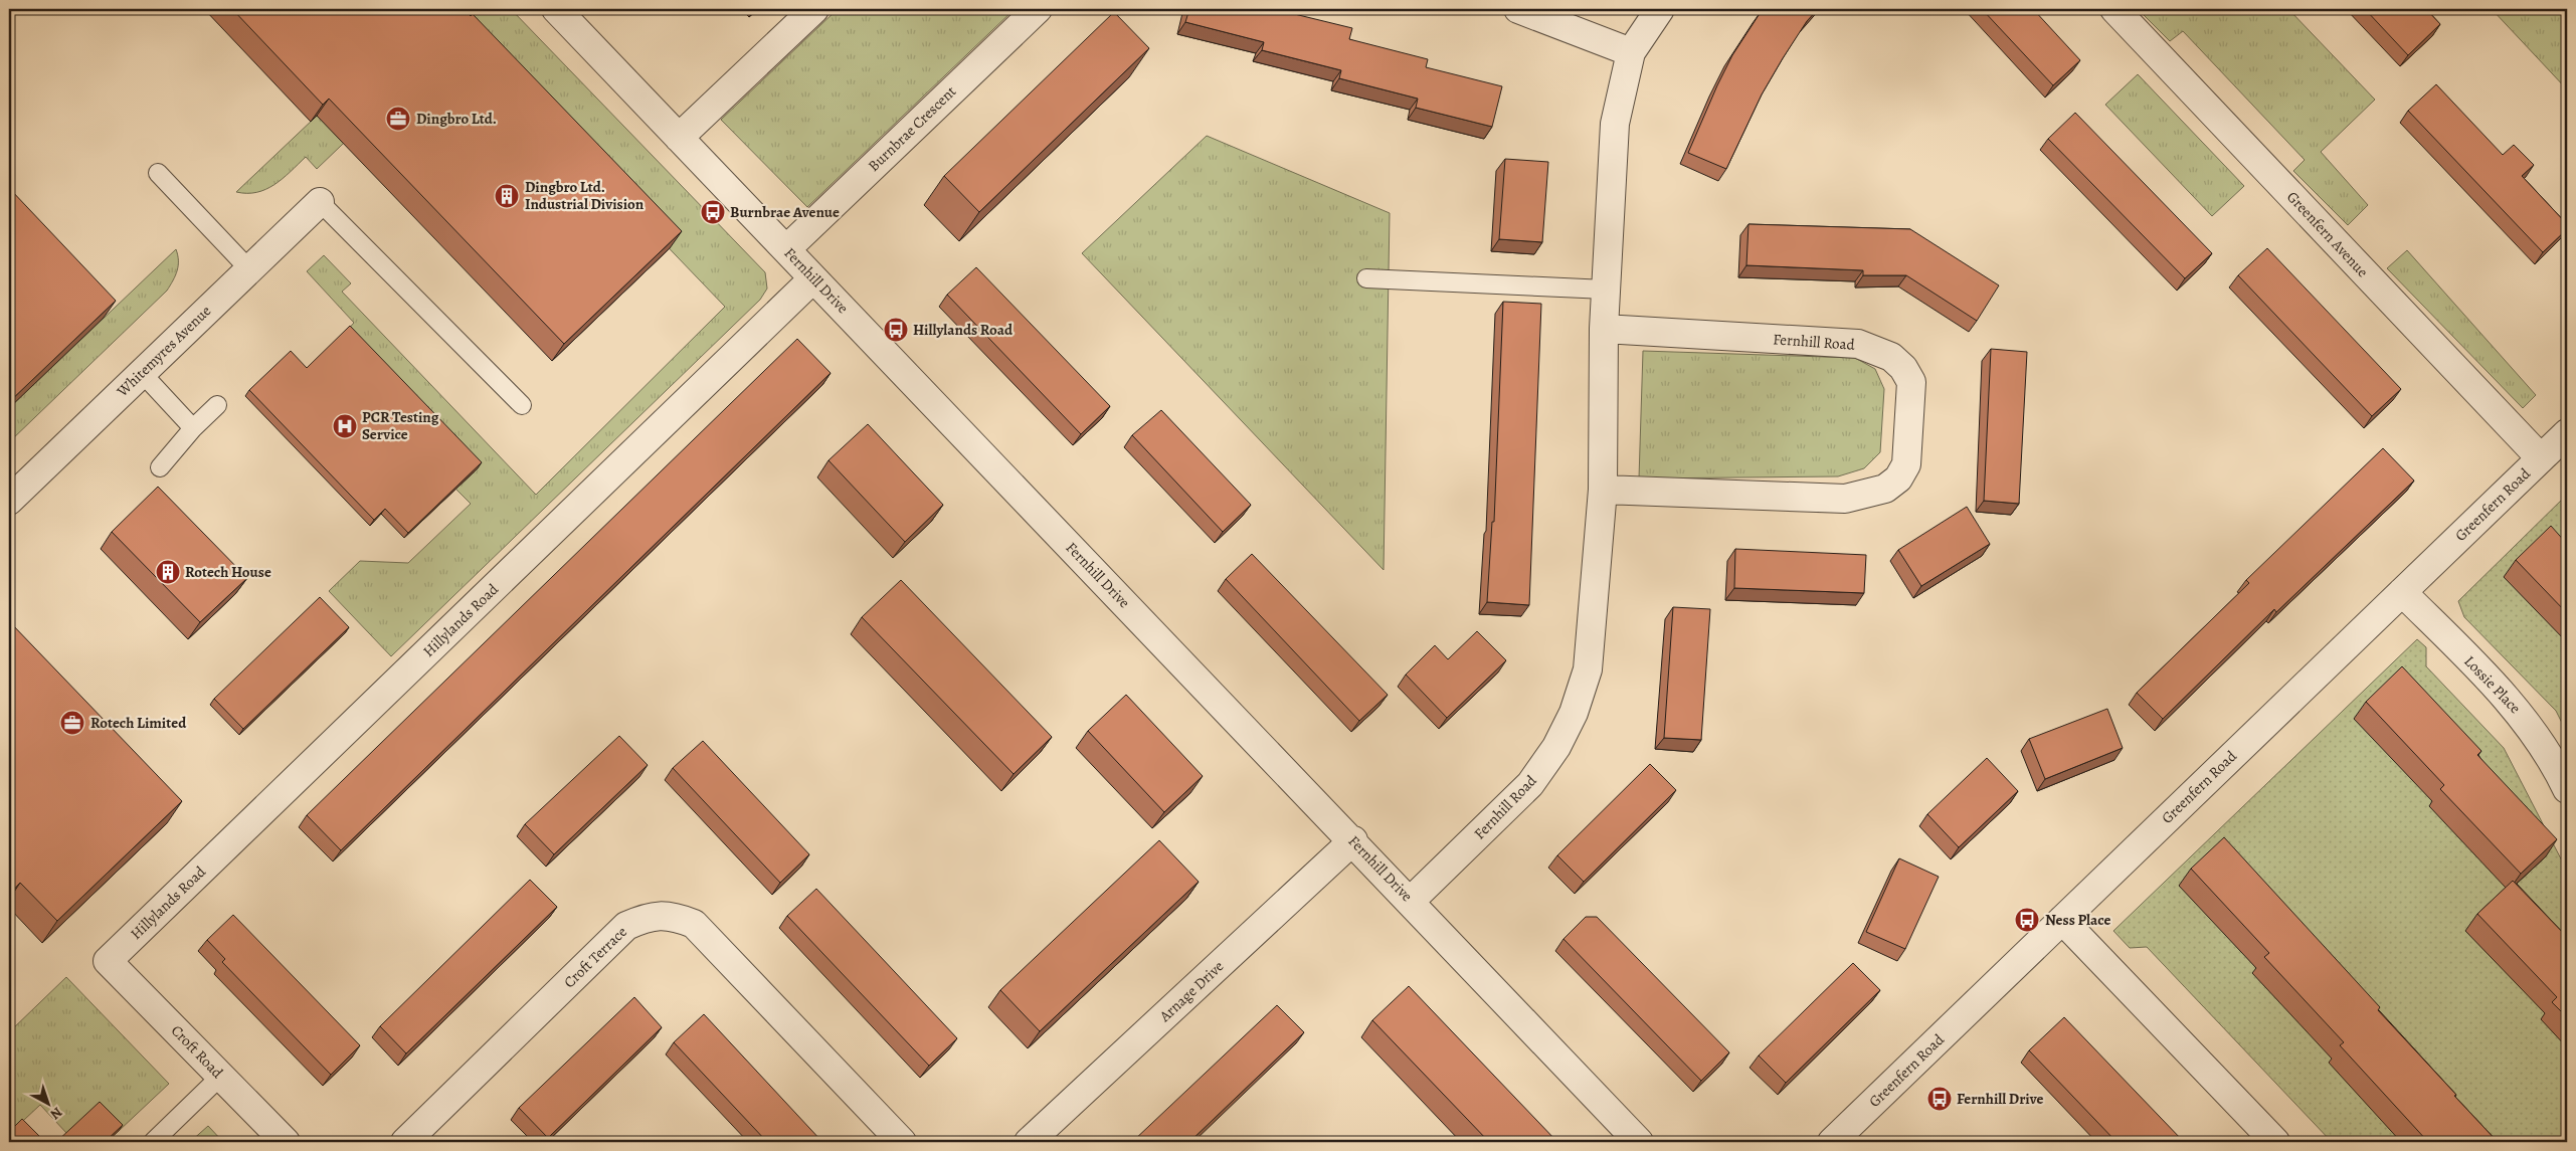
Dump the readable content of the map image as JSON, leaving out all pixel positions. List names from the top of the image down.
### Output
{
  "streets": {
    "street": [
      "Burnbrae Crescent",
      "Greenfern Avenue",
      "Fernhill Drive",
      "Fernhill Road",
      "Whitemyres Avenue",
      "Greenfern Road",
      "Hillylands Road",
      "Lossie Place",
      "Croft Terrace",
      "Arnage Drive",
      "Croft Road"
    ]
  },
  "crossings": [
    ["Burnbrae Crescent", "Fernhill Drive"],
    ["Greenfern Avenue", "Greenfern Road"],
    ["Fernhill Drive", "Fernhill Road"],
    ["Fernhill Drive", "Hillylands Road"],
    ["Fernhill Drive", "Arnage Drive"],
    ["Greenfern Road", "Lossie Place"],
    ["Hillylands Road", "Croft Road"]
  ],
  "places": {
    "office": ["Dingbro Ltd.", "Rotech Limited"],
    "building": ["Dingbro Ltd. Industrial Division", "Rotech House"],
    "bus stop": [
      "Burnbrae Avenue",
      "Hillylands Road",
      "Ness Place",
      "Fernhill Drive"
    ],
    "hospital": ["PCR Testing Service"]
  },
  "north": "bottom right"
}
